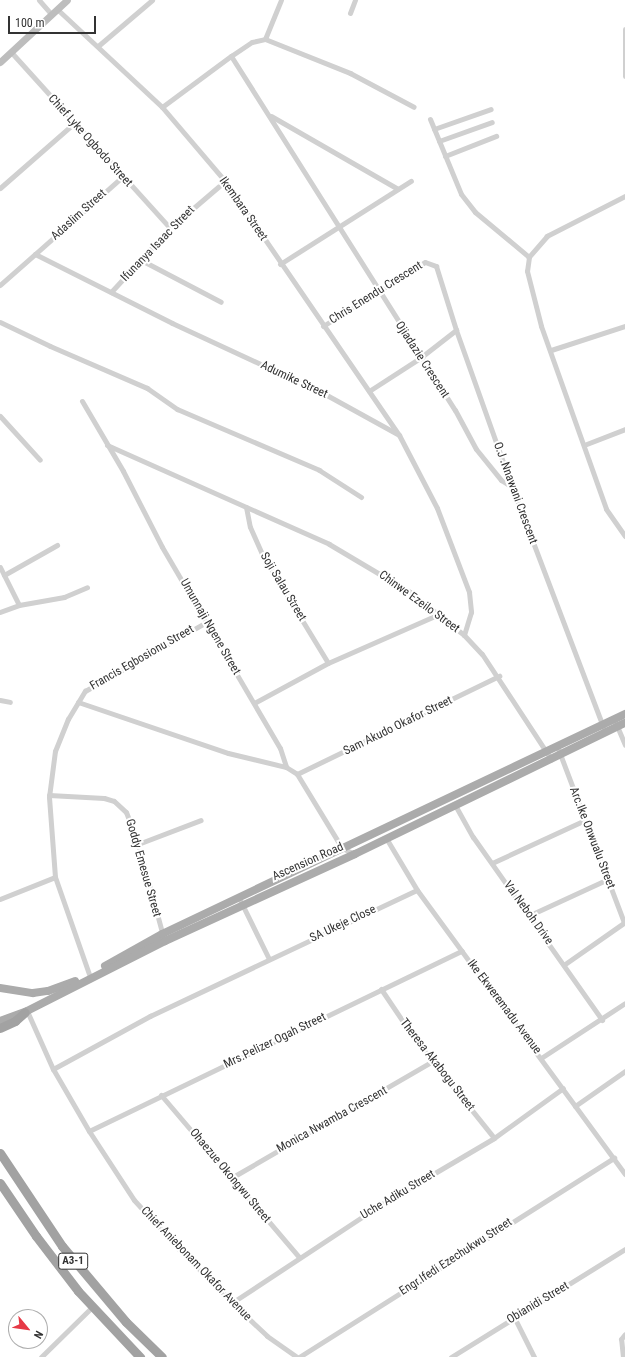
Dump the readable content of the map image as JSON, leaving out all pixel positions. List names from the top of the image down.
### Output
{
  "streets": {
    "highway": ["A3-1"],
    "main road": ["Ascension Road"],
    "street": [
      "Chief Lyke Ogbodo Street",
      "Ikembara Street",
      "Adaslim Street",
      "Ifunanya Isaac Street",
      "Chris Enendu Crescent",
      "Ojiadazie Crescent",
      "Adumike Street",
      "O.J .Nnawani Crescent",
      "Soji Salau Street",
      "Chinwe Ezeilo Street",
      "Umunnaji Ngene Street",
      "Francis Egbosionu Street",
      "Sam Akudo Okafor Street",
      "Arc.Ike Onwualu Street",
      "Goddy Emesue Street",
      "Val Neboh Drive",
      "SA Ukeje Close",
      "Ike Ekweremadu Avenue",
      "Mrs.Pelizer Ogah Street",
      "Theresa Akabogu Street",
      "Monica Nwamba Crescent",
      "Ohaezue Okongwu Street",
      "Uche Adiku Street",
      "Engr.Ifedi Ezechukwu Street",
      "Chief Aniebonam Okafor Avenue",
      "Obianidi Street"
    ]
  },
  "crossings": [
    ["Chief Lyke Ogbodo Street", "Adaslim Street"],
    ["Chief Lyke Ogbodo Street", "Ifunanya Isaac Street"],
    ["Ikembara Street", "Ifunanya Isaac Street"],
    ["Ikembara Street", "Chris Enendu Crescent"],
    ["Ikembara Street", "Adumike Street"],
    ["Adaslim Street", "Adumike Street"],
    ["Ifunanya Isaac Street", "Adumike Street"],
    ["Chris Enendu Crescent", "Ojiadazie Crescent"],
    ["Chris Enendu Crescent", "O.J .Nnawani Crescent"],
    ["Ojiadazie Crescent", "O.J .Nnawani Crescent"],
    ["O.J .Nnawani Crescent", "Ascension Road"],
    ["Soji Salau Street", "Chinwe Ezeilo Street"],
    ["Chinwe Ezeilo Street", "Umunnaji Ngene Street"],
    ["Chinwe Ezeilo Street", "Sam Akudo Okafor Street"],
    ["Chinwe Ezeilo Street", "Ascension Road"],
    ["Umunnaji Ngene Street", "Francis Egbosionu Street"],
    ["Francis Egbosionu Street", "Ascension Road"],
    ["Francis Egbosionu Street", "Goddy Emesue Street"],
    ["Arc.Ike Onwualu Street", "Ascension Road"],
    ["Ascension Road", "Goddy Emesue Street"],
    ["Ascension Road", "Val Neboh Drive"],
    ["Ascension Road", "Ike Ekweremadu Avenue"],
    ["Ascension Road", "Chief Aniebonam Okafor Avenue"],
    ["SA Ukeje Close", "Ike Ekweremadu Avenue"],
    ["SA Ukeje Close", "Chief Aniebonam Okafor Avenue"],
    ["Ike Ekweremadu Avenue", "Mrs.Pelizer Ogah Street"],
    ["Ike Ekweremadu Avenue", "Uche Adiku Street"],
    ["Ike Ekweremadu Avenue", "Engr.Ifedi Ezechukwu Street"],
    ["Mrs.Pelizer Ogah Street", "Theresa Akabogu Street"],
    ["Mrs.Pelizer Ogah Street", "Ohaezue Okongwu Street"],
    ["Mrs.Pelizer Ogah Street", "Chief Aniebonam Okafor Avenue"],
    ["Theresa Akabogu Street", "Monica Nwamba Crescent"],
    ["Theresa Akabogu Street", "Uche Adiku Street"],
    ["Monica Nwamba Crescent", "Ohaezue Okongwu Street"],
    ["Ohaezue Okongwu Street", "Uche Adiku Street"],
    ["Uche Adiku Street", "Chief Aniebonam Okafor Avenue"],
    ["Engr.Ifedi Ezechukwu Street", "Chief Aniebonam Okafor Avenue"]
  ],
  "scale_bar": "100 m",
  "north": "bottom right"
}
